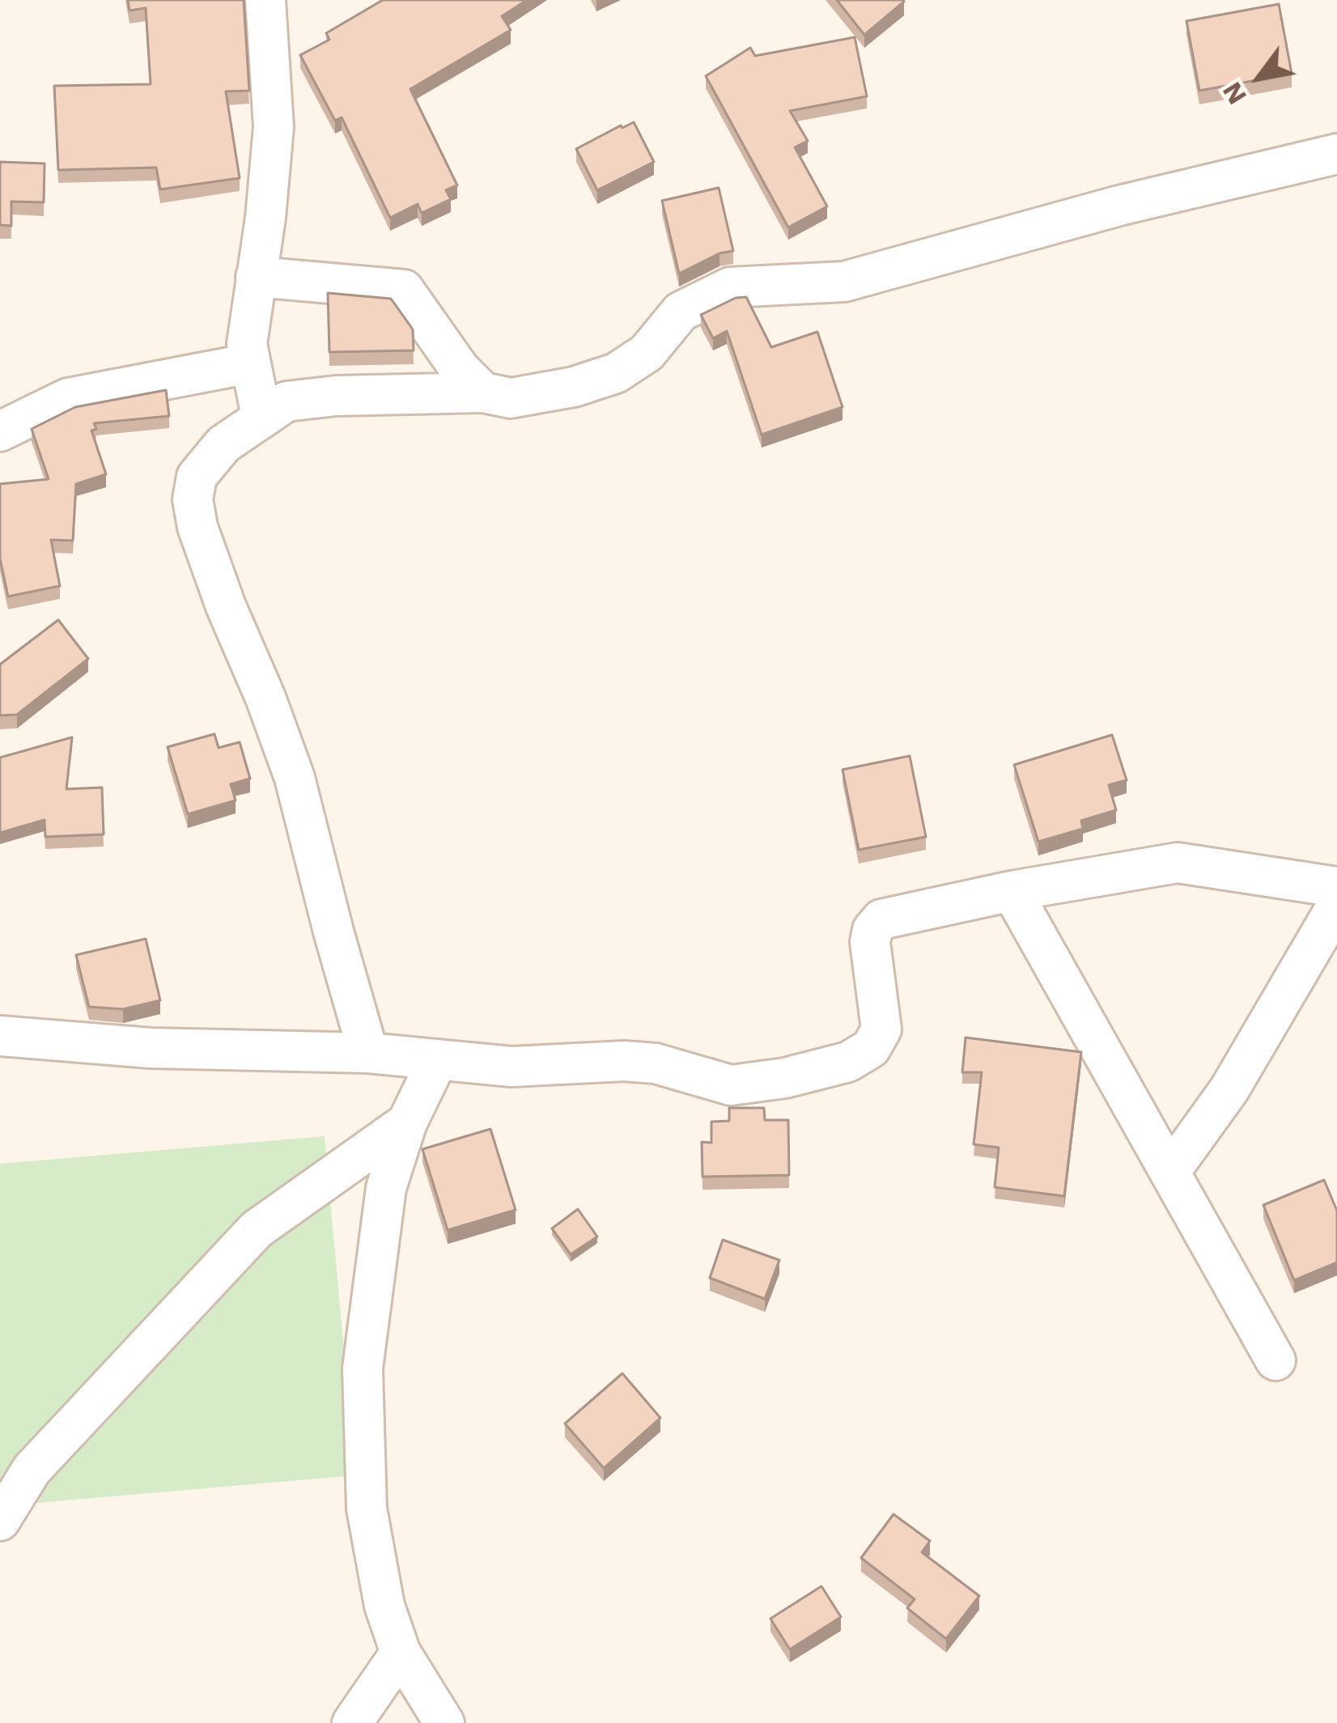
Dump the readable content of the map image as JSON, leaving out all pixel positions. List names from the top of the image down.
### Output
{
  "north": "bottom left"
}
